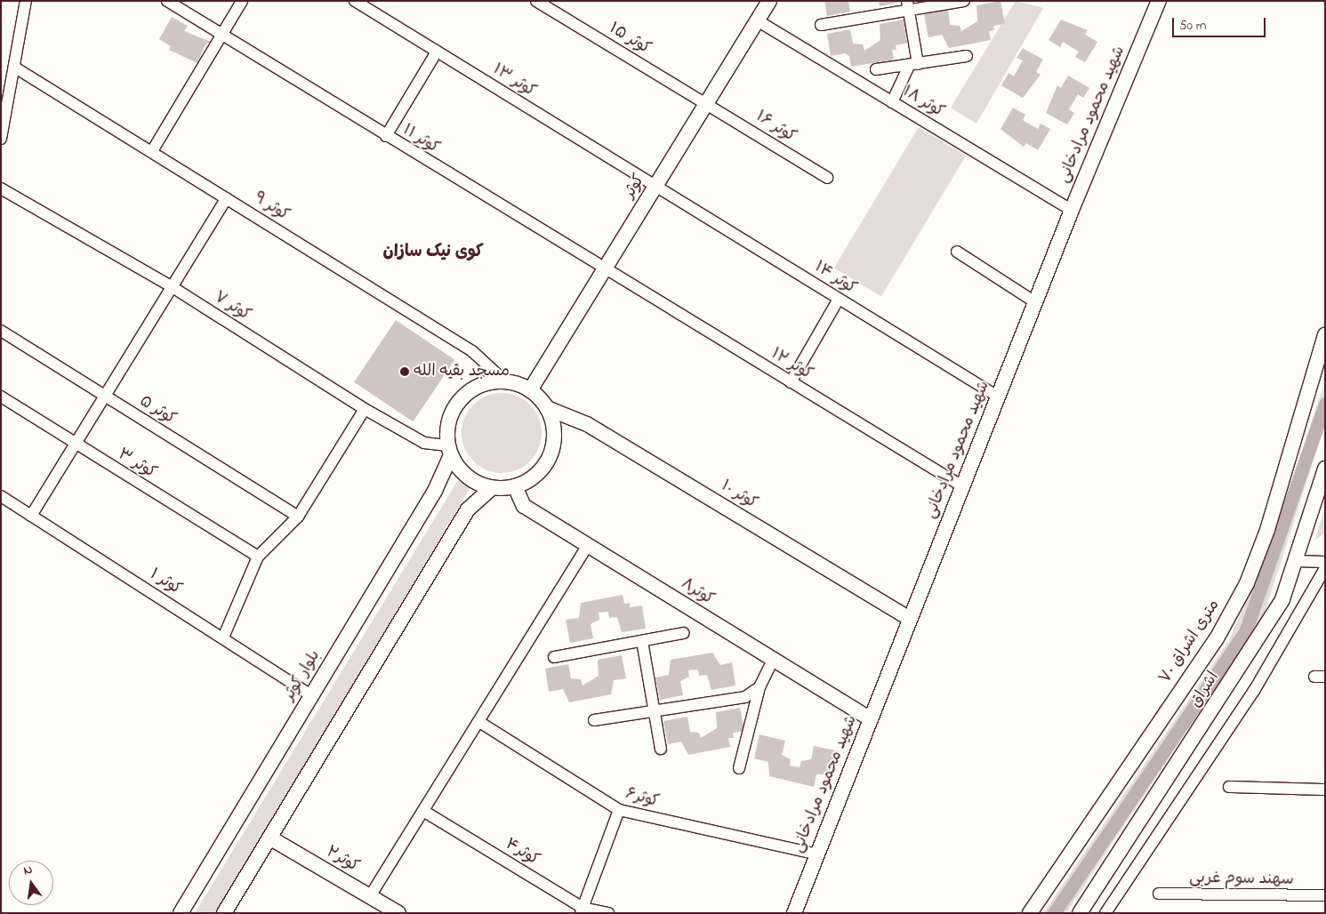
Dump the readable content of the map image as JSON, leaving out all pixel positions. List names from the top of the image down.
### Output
{
  "streets": {
    "main road": [
      "شهید محمود مرادخانی",
      "کوثر",
      "کوثر ۱۰",
      "کوثر۸",
      "۷۰ متری اشراق",
      "بلوار کوثر",
      "اشراق",
      "کوثر۲"
    ],
    "street": [
      "۱۵ کوثر",
      "کوثر ۱۳",
      "کوثر ۱۸",
      "کوثر ۱۶",
      "کوثر ۱۱",
      "کوثر ۹",
      "کوثر ۱۴",
      "کوثر ۷",
      "کوثر ۱۲",
      "کوثر ۵",
      "کوثر ۳",
      "کوثر ۱",
      "کوثر۶",
      "کوثر۴",
      "سهند سوم غربی"
    ]
  },
  "crossings": [
    ["۱۵ کوثر", "کوثر ۱۶"],
    ["۱۵ کوثر", "کوثر"],
    ["کوثر ۱۳", "کوثر"],
    ["کوثر ۱۳", "کوثر ۱۴"],
    ["کوثر ۱۸", "شهید محمود مرادخانی"],
    ["کوثر ۱۸", "کوثر"],
    ["شهید محمود مرادخانی", "کوثر ۱۴"],
    ["شهید محمود مرادخانی", "کوثر ۱۲"],
    ["شهید محمود مرادخانی", "کوثر ۱۰"],
    ["شهید محمود مرادخانی", "کوثر۸"],
    ["شهید محمود مرادخانی", "کوثر۶"],
    ["کوثر ۱۶", "کوثر"],
    ["کوثر ۱۱", "کوثر"],
    ["کوثر ۱۱", "کوثر ۱۲"],
    ["کوثر", "کوثر ۹"],
    ["کوثر", "کوثر ۱۴"],
    ["کوثر", "کوثر ۷"],
    ["کوثر", "کوثر ۱۲"],
    ["کوثر", "کوثر ۱۰"],
    ["کوثر", "کوثر۸"],
    ["کوثر", "بلوار کوثر"],
    ["کوثر ۹", "کوثر ۷"],
    ["کوثر ۹", "کوثر ۱۰"],
    ["کوثر ۹", "کوثر۸"],
    ["کوثر ۹", "بلوار کوثر"],
    ["کوثر ۷", "کوثر ۱۰"],
    ["کوثر ۷", "کوثر۸"],
    ["کوثر ۷", "بلوار کوثر"],
    ["کوثر ۱۰", "کوثر۸"],
    ["کوثر ۱۰", "بلوار کوثر"],
    ["کوثر ۱", "بلوار کوثر"],
    ["کوثر۸", "بلوار کوثر"]
  ],
  "districts": ["کوی نیک سازان"],
  "places": ["مسجد بقیه الله"],
  "scale_bar": "50 m",
  "north": "top"
}
